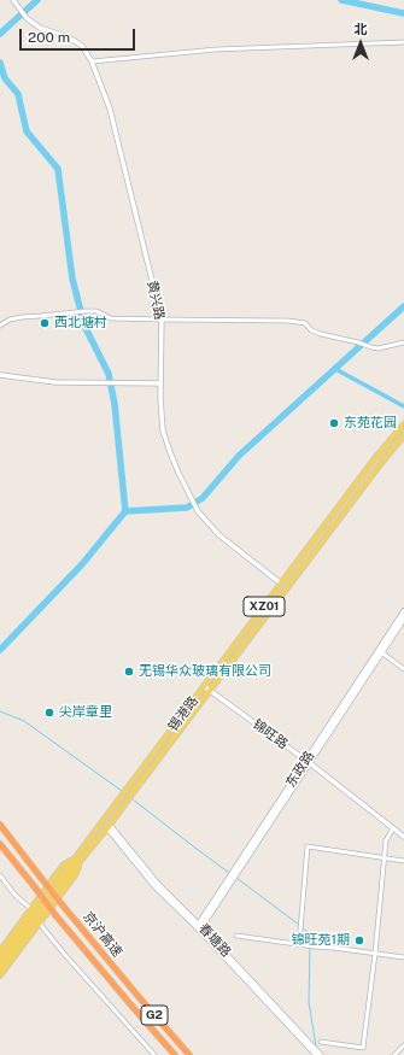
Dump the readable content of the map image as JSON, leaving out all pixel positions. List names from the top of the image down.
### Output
{
  "streets": {
    "highway": ["京沪高速", "G2"],
    "main road": ["XZ01", "锡港路", "东政路"],
    "street": ["黄兴路", "锦旺路", "春塘路"]
  },
  "crossings": [
    ["黄兴路", "锡港路"],
    ["锡港路", "锦旺路"],
    ["锡港路", "春塘路"],
    ["锦旺路", "东政路"],
    ["东政路", "春塘路"]
  ],
  "places": [
    "西北塘村",
    "东苑花园",
    "无锡华众玻璃有限公司",
    "尖岸章里",
    "锦旺苑1期"
  ],
  "scale_bar": "200 m",
  "north": "top"
}
